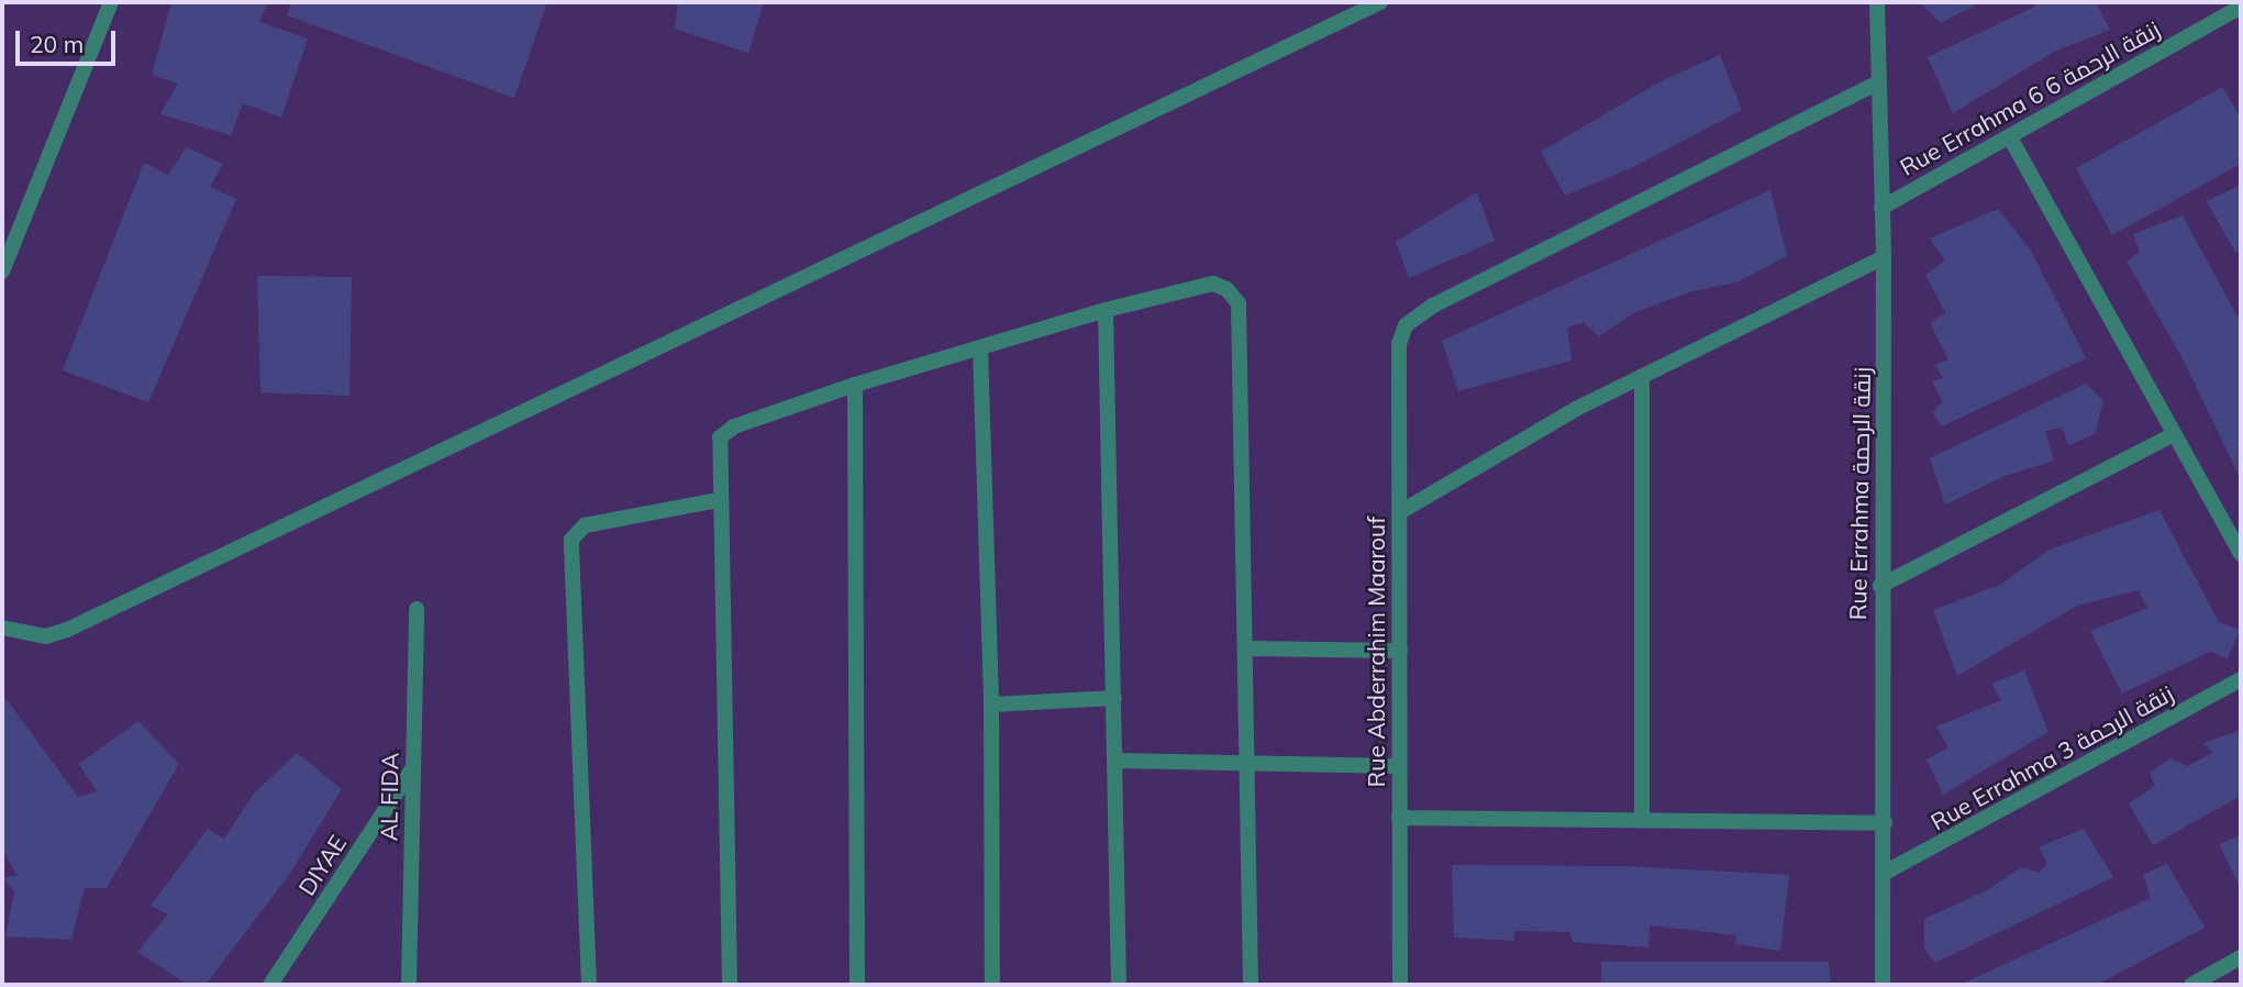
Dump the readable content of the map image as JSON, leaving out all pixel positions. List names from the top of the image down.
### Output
{
  "streets": {
    "street": [
      "Rue Errahma 6 6 زنقة الرحمة",
      "Rue Errahma زنقة الرحمة",
      "Rue Abderrahim Maarouf",
      "Rue Errahma 3 زنقة الرحمة",
      "AL FIDA",
      "DIYAE"
    ]
  },
  "crossings": [
    ["Rue Errahma 6 6 زنقة الرحمة", "Rue Errahma زنقة الرحمة"],
    ["Rue Errahma زنقة الرحمة", "Rue Abderrahim Maarouf"],
    ["Rue Errahma زنقة الرحمة", "Rue Errahma 3 زنقة الرحمة"],
    ["AL FIDA", "DIYAE"]
  ],
  "scale_bar": "20 m"
}
